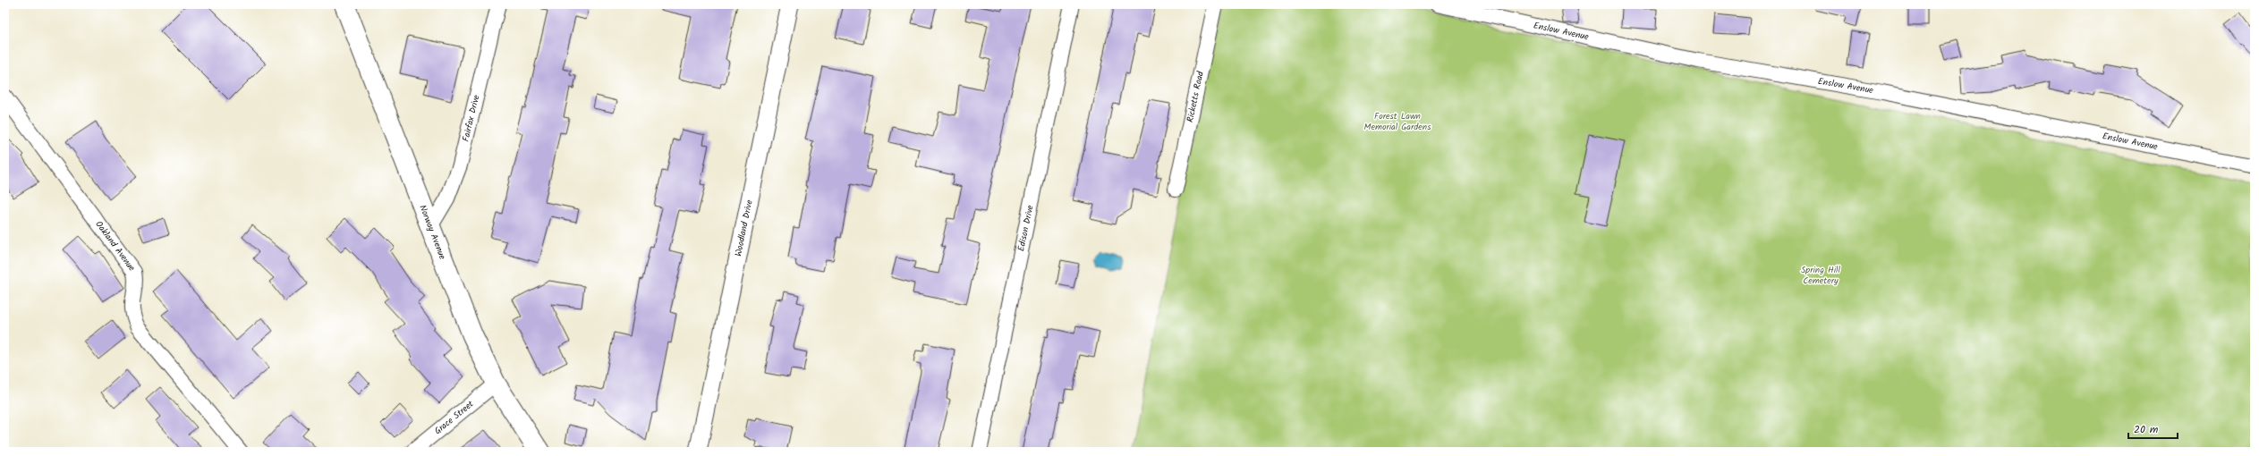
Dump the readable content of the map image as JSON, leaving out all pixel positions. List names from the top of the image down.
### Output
{
  "streets": {
    "main road": ["Norway Avenue"],
    "street": [
      "Enslow Avenue",
      "Ricketts Road",
      "Fairfax Drive",
      "Woodland Drive",
      "Edison Drive",
      "Oakland Avenue",
      "Grace Street"
    ]
  },
  "crossings": [
    ["Fairfax Drive", "Norway Avenue"],
    ["Norway Avenue", "Grace Street"]
  ],
  "parks": ["Forest Lawn Memorial Gardens", "Spring Hill Cemetery"],
  "scale_bar": "20 m"
}
